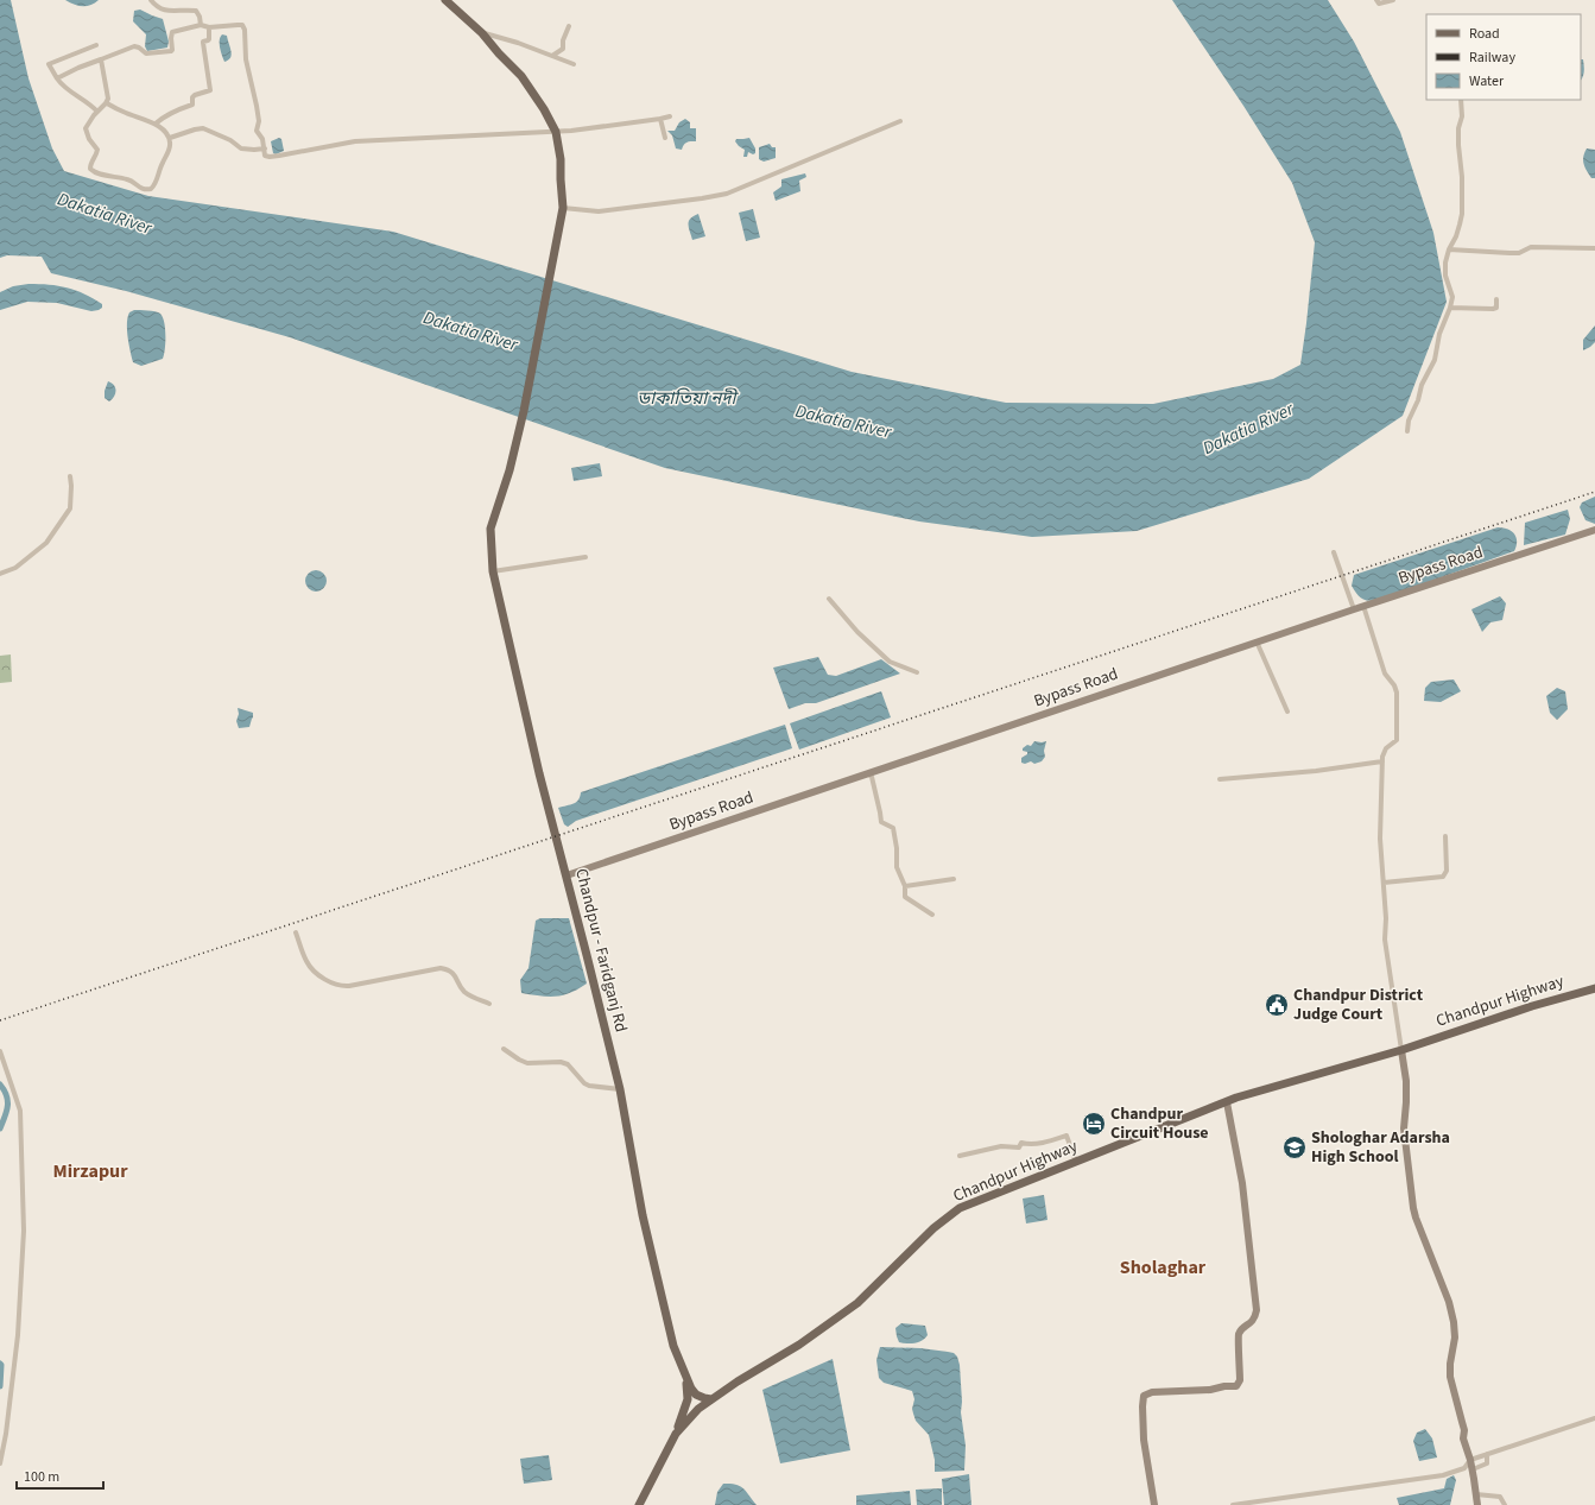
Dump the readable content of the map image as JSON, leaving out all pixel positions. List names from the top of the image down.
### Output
{
  "streets": {
    "main road": ["Chandpur - Faridganj Rd", "Chandpur Highway"],
    "street": ["Bypass Road"]
  },
  "crossings": [
    ["Bypass Road", "Chandpur - Faridganj Rd"]
  ],
  "districts": ["Mirzapur", "Sholaghar"],
  "water": ["Dakatia River", "ডাকাতিয়া নদী"],
  "places": {
    "public building": ["Chandpur District Judge Court"],
    "hotel": ["Chandpur Circuit House"],
    "school or university": ["Shologhar Adarsha High School"]
  },
  "legend": ["Road", "Railway", "Water"],
  "scale_bar": "100 m"
}
